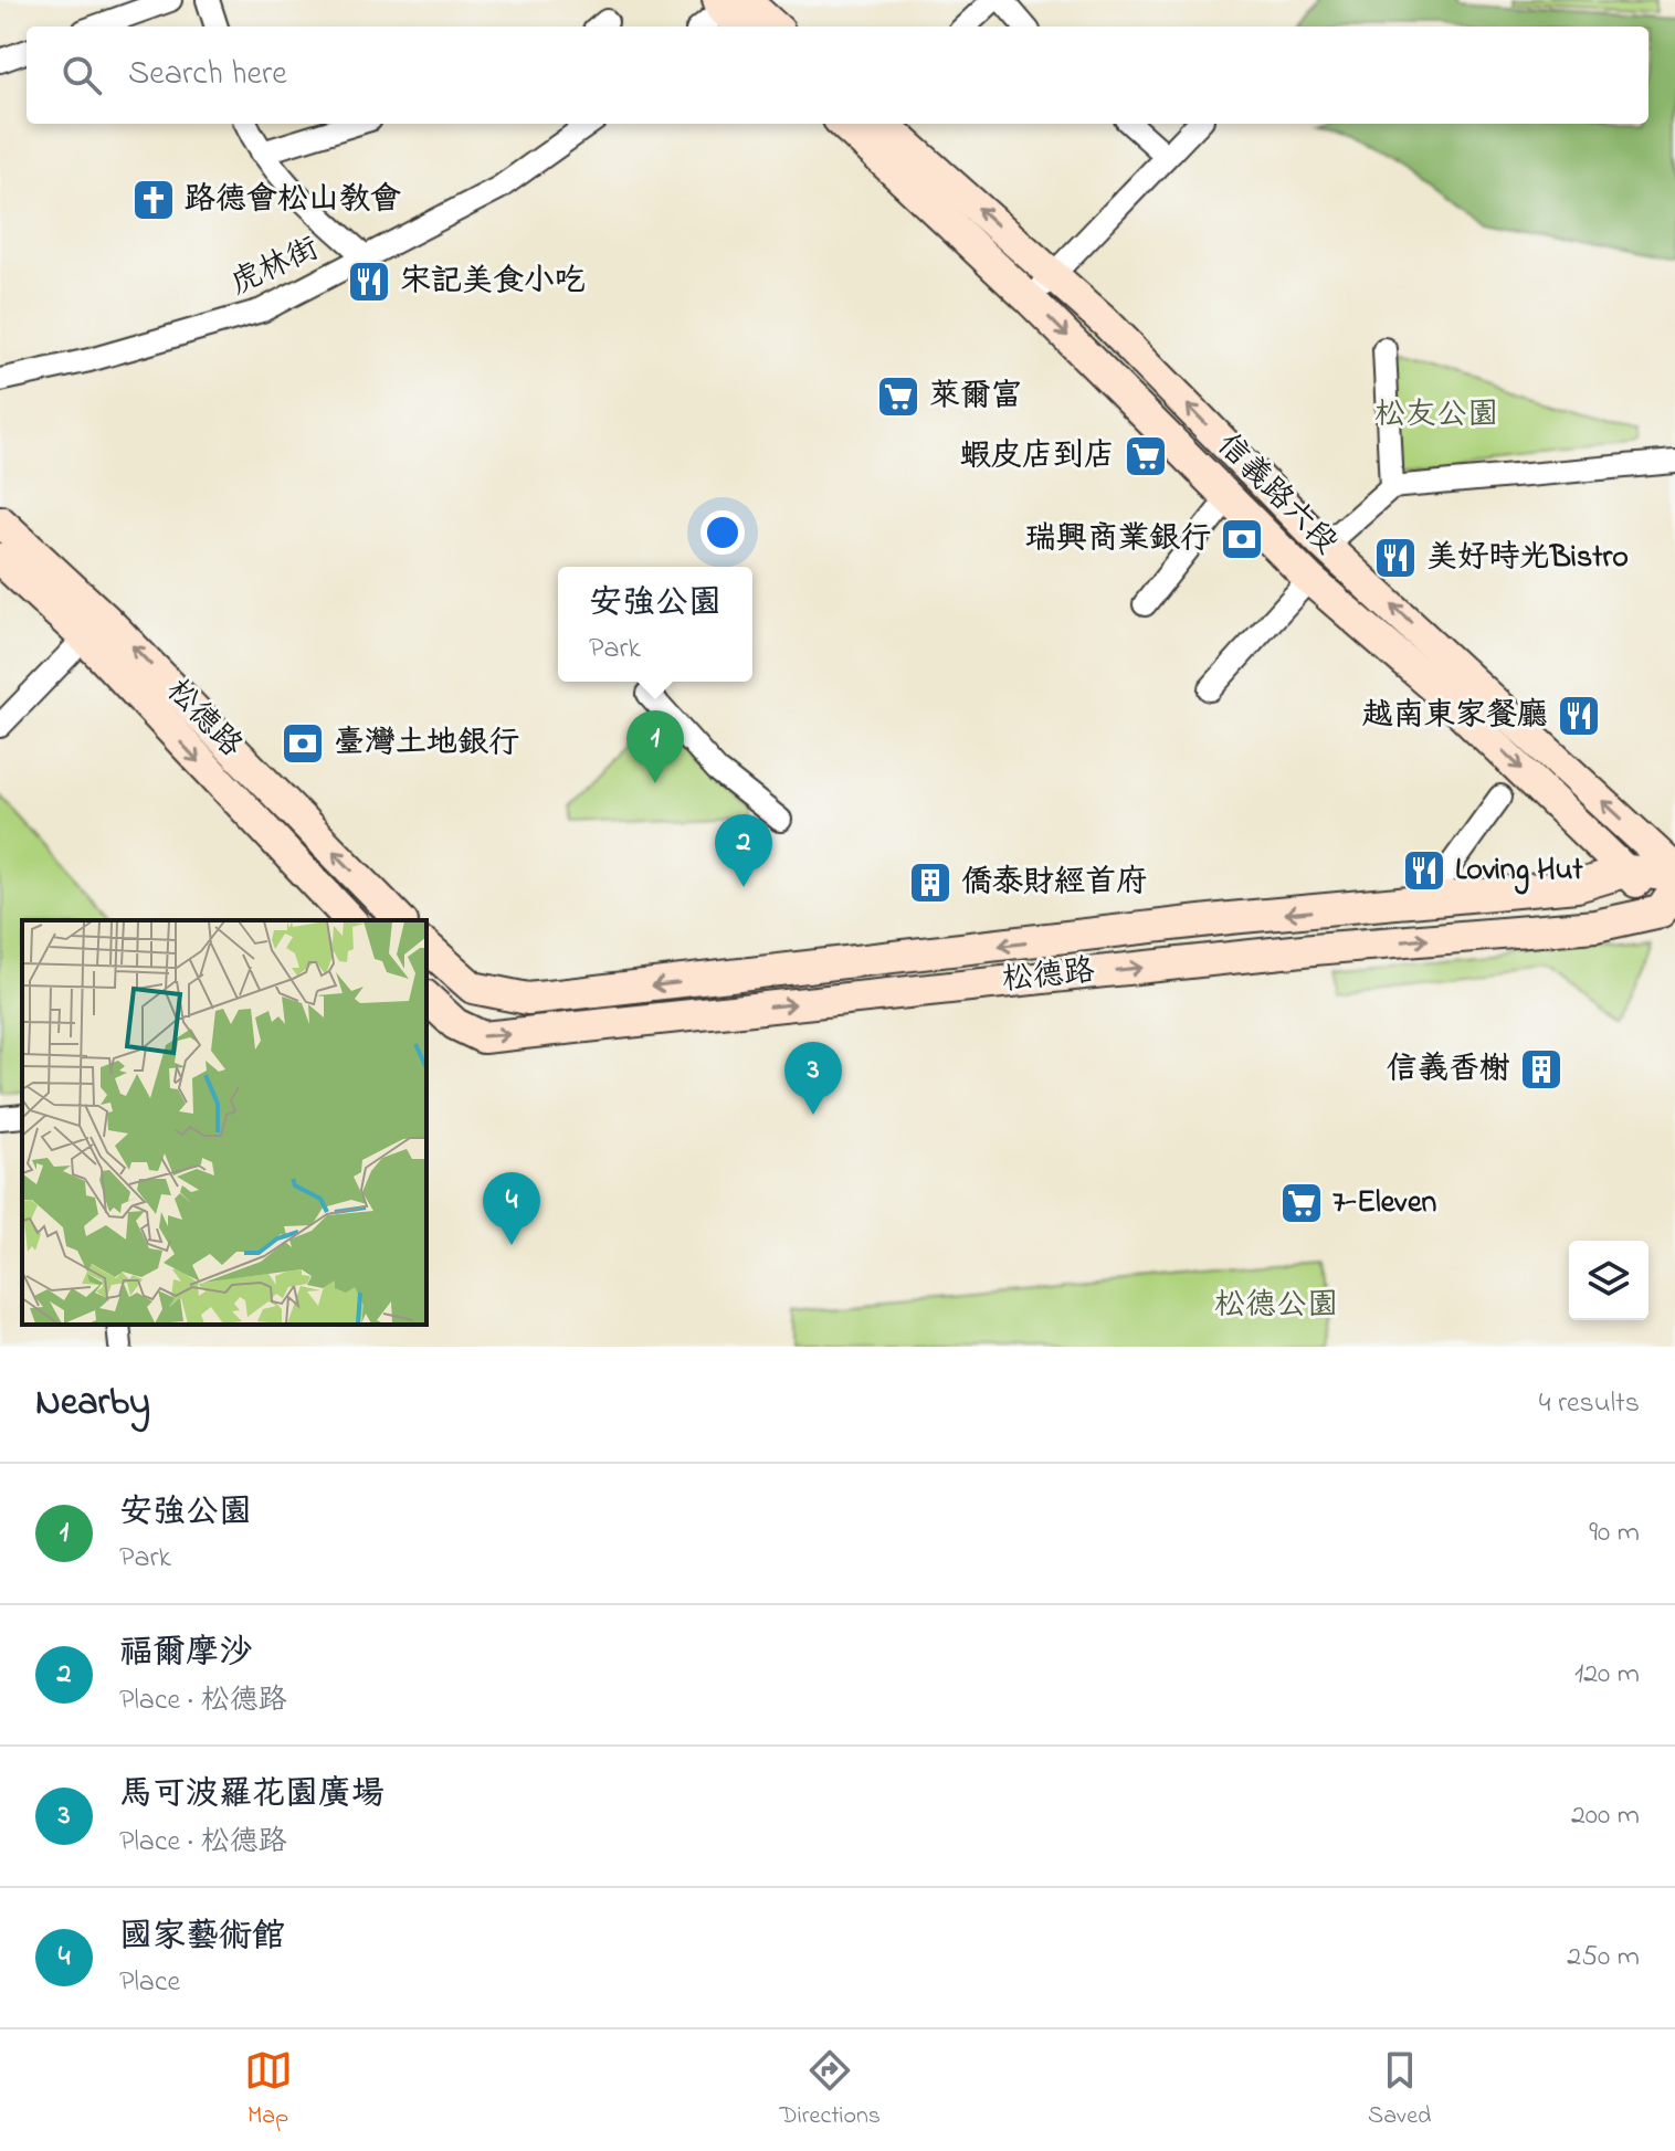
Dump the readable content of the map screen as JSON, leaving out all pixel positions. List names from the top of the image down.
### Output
{
  "streets": {
    "main road": ["信義路六段", "松德路"],
    "street": ["虎林街"]
  },
  "crossings": [
    ["信義路六段", "松德路"]
  ],
  "parks": ["松友公園", "松德公園"],
  "places": {
    "church": ["路德會松山教會"],
    "restaurant": [
      "宋記美食小吃",
      "美好時光Bistro",
      "越南東家餐廳",
      "Loving Hut"
    ],
    "supermarket": ["萊爾富", "蝦皮店到店", "7-Eleven"],
    "bank": ["瑞興商業銀行", "臺灣土地銀行"],
    "building": ["僑泰財經首府", "信義香榭"]
  },
  "page": {
    "search": "Search here",
    "popup": ["安強公園", "Park"],
    "pins": [
      "1",
      "2",
      "3",
      "4"
    ],
    "heading": ["Nearby", "4 results"],
    "list": [
      {
        "mark": "1",
        "name": "安強公園",
        "note": "Park",
        "value": "90 m"
      },
      {
        "mark": "2",
        "name": "福爾摩沙",
        "note": "Place · 松德路",
        "value": "120 m"
      },
      {
        "mark": "3",
        "name": "馬可波羅花園廣場",
        "note": "Place · 松德路",
        "value": "200 m"
      },
      {
        "mark": "4",
        "name": "國家藝術館",
        "note": "Place",
        "value": "250 m"
      }
    ],
    "nav": ["Map", "Directions", "Saved"]
  }
}
